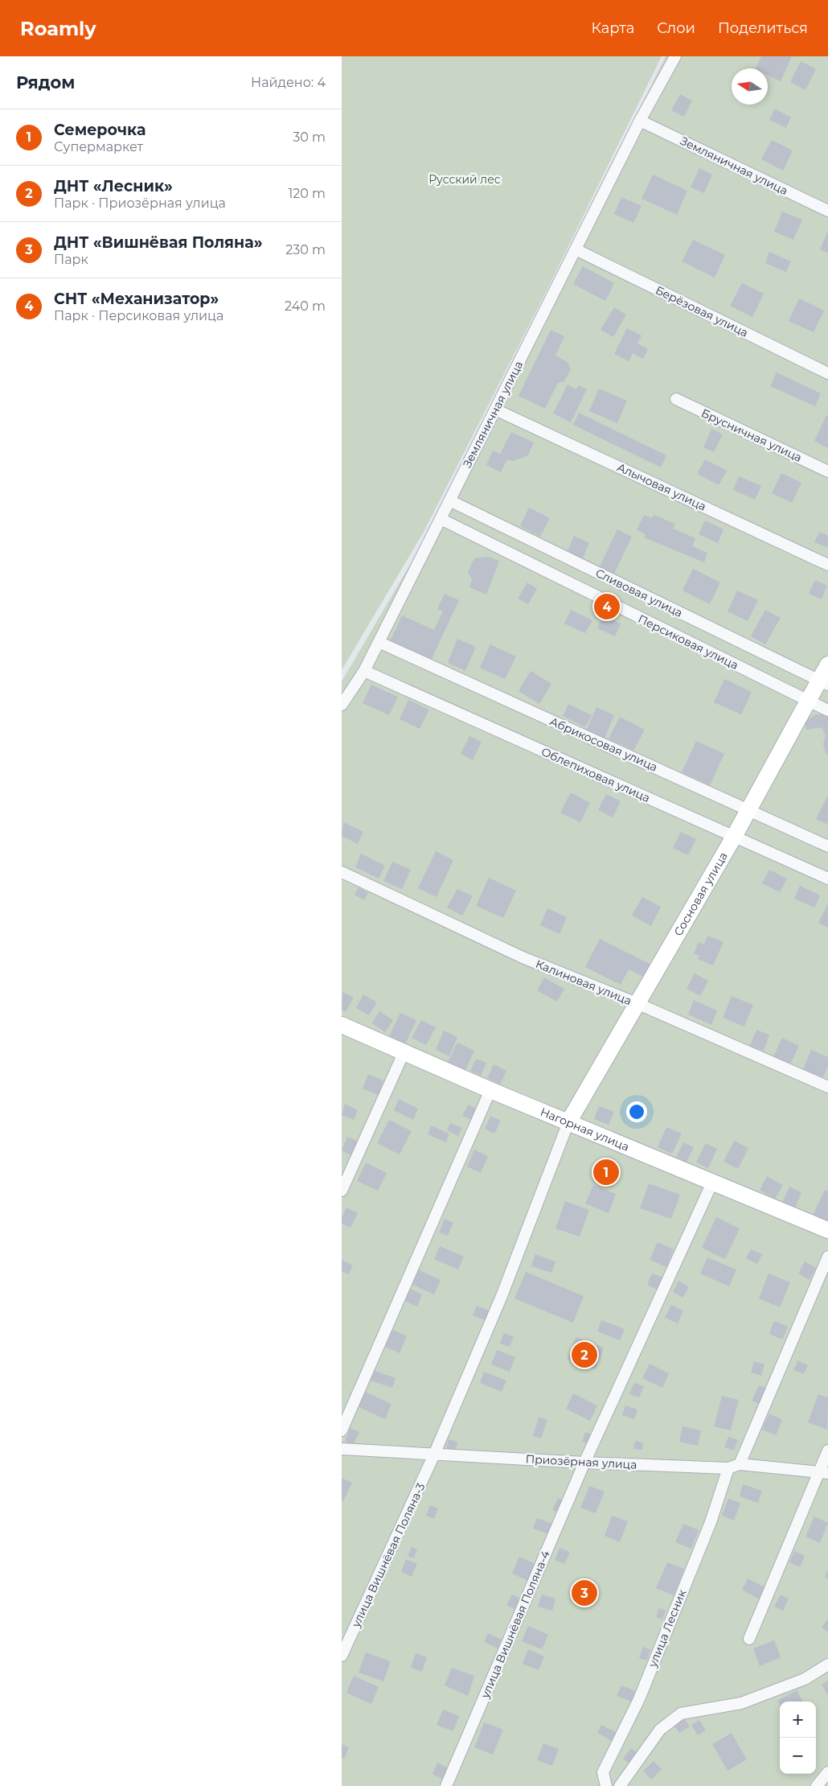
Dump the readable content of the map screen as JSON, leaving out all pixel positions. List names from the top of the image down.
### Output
{
  "streets": {
    "street": [
      "Земляничная улица",
      "Берёзовая улица",
      "Брусничная улица",
      "Алычовая улица",
      "Сливовая улица",
      "Персиковая улица",
      "Абрикосовая улица",
      "Облепиховая улица",
      "Сосновая улица",
      "Калиновая улица",
      "Нагорная улица",
      "Приозёрная улица",
      "улица Вишнёвая Поляна-3",
      "улица Вишнёвая Поляна-4",
      "улица Лесник"
    ]
  },
  "crossings": [
    ["Земляничная улица", "Берёзовая улица"],
    ["Земляничная улица", "Алычовая улица"],
    ["Земляничная улица", "Сливовая улица"],
    ["Земляничная улица", "Персиковая улица"],
    ["Земляничная улица", "Абрикосовая улица"],
    ["Земляничная улица", "Облепиховая улица"],
    ["Сливовая улица", "Сосновая улица"],
    ["Персиковая улица", "Сосновая улица"],
    ["Абрикосовая улица", "Сосновая улица"],
    ["Облепиховая улица", "Сосновая улица"],
    ["Сосновая улица", "Калиновая улица"],
    ["Сосновая улица", "Нагорная улица"],
    ["Сосновая улица", "улица Вишнёвая Поляна-3"],
    ["Нагорная улица", "улица Вишнёвая Поляна-3"],
    ["Нагорная улица", "улица Вишнёвая Поляна-4"],
    ["Приозёрная улица", "улица Вишнёвая Поляна-3"],
    ["Приозёрная улица", "улица Вишнёвая Поляна-4"],
    ["Приозёрная улица", "улица Лесник"]
  ],
  "parks": ["Русский лес"],
  "north": "left",
  "page": {
    "header": "Roamly",
    "nav": ["Карта", "Слои", "Поделиться"],
    "heading": ["Рядом", "Найдено: 4"],
    "list": [
      {
        "mark": "1",
        "name": "Семерочка",
        "note": "Супермаркет",
        "value": "30 m"
      },
      {
        "mark": "2",
        "name": "ДНТ «Лесник»",
        "note": "Парк · Приозёрная улица",
        "value": "120 m"
      },
      {
        "mark": "3",
        "name": "ДНТ «Вишнёвая Поляна»",
        "note": "Парк",
        "value": "230 m"
      },
      {
        "mark": "4",
        "name": "СНТ «Механизатор»",
        "note": "Парк · Персиковая улица",
        "value": "240 m"
      }
    ],
    "pins": [
      "4",
      "1",
      "2",
      "3"
    ],
    "map_buttons": ["+", "−"]
  }
}
